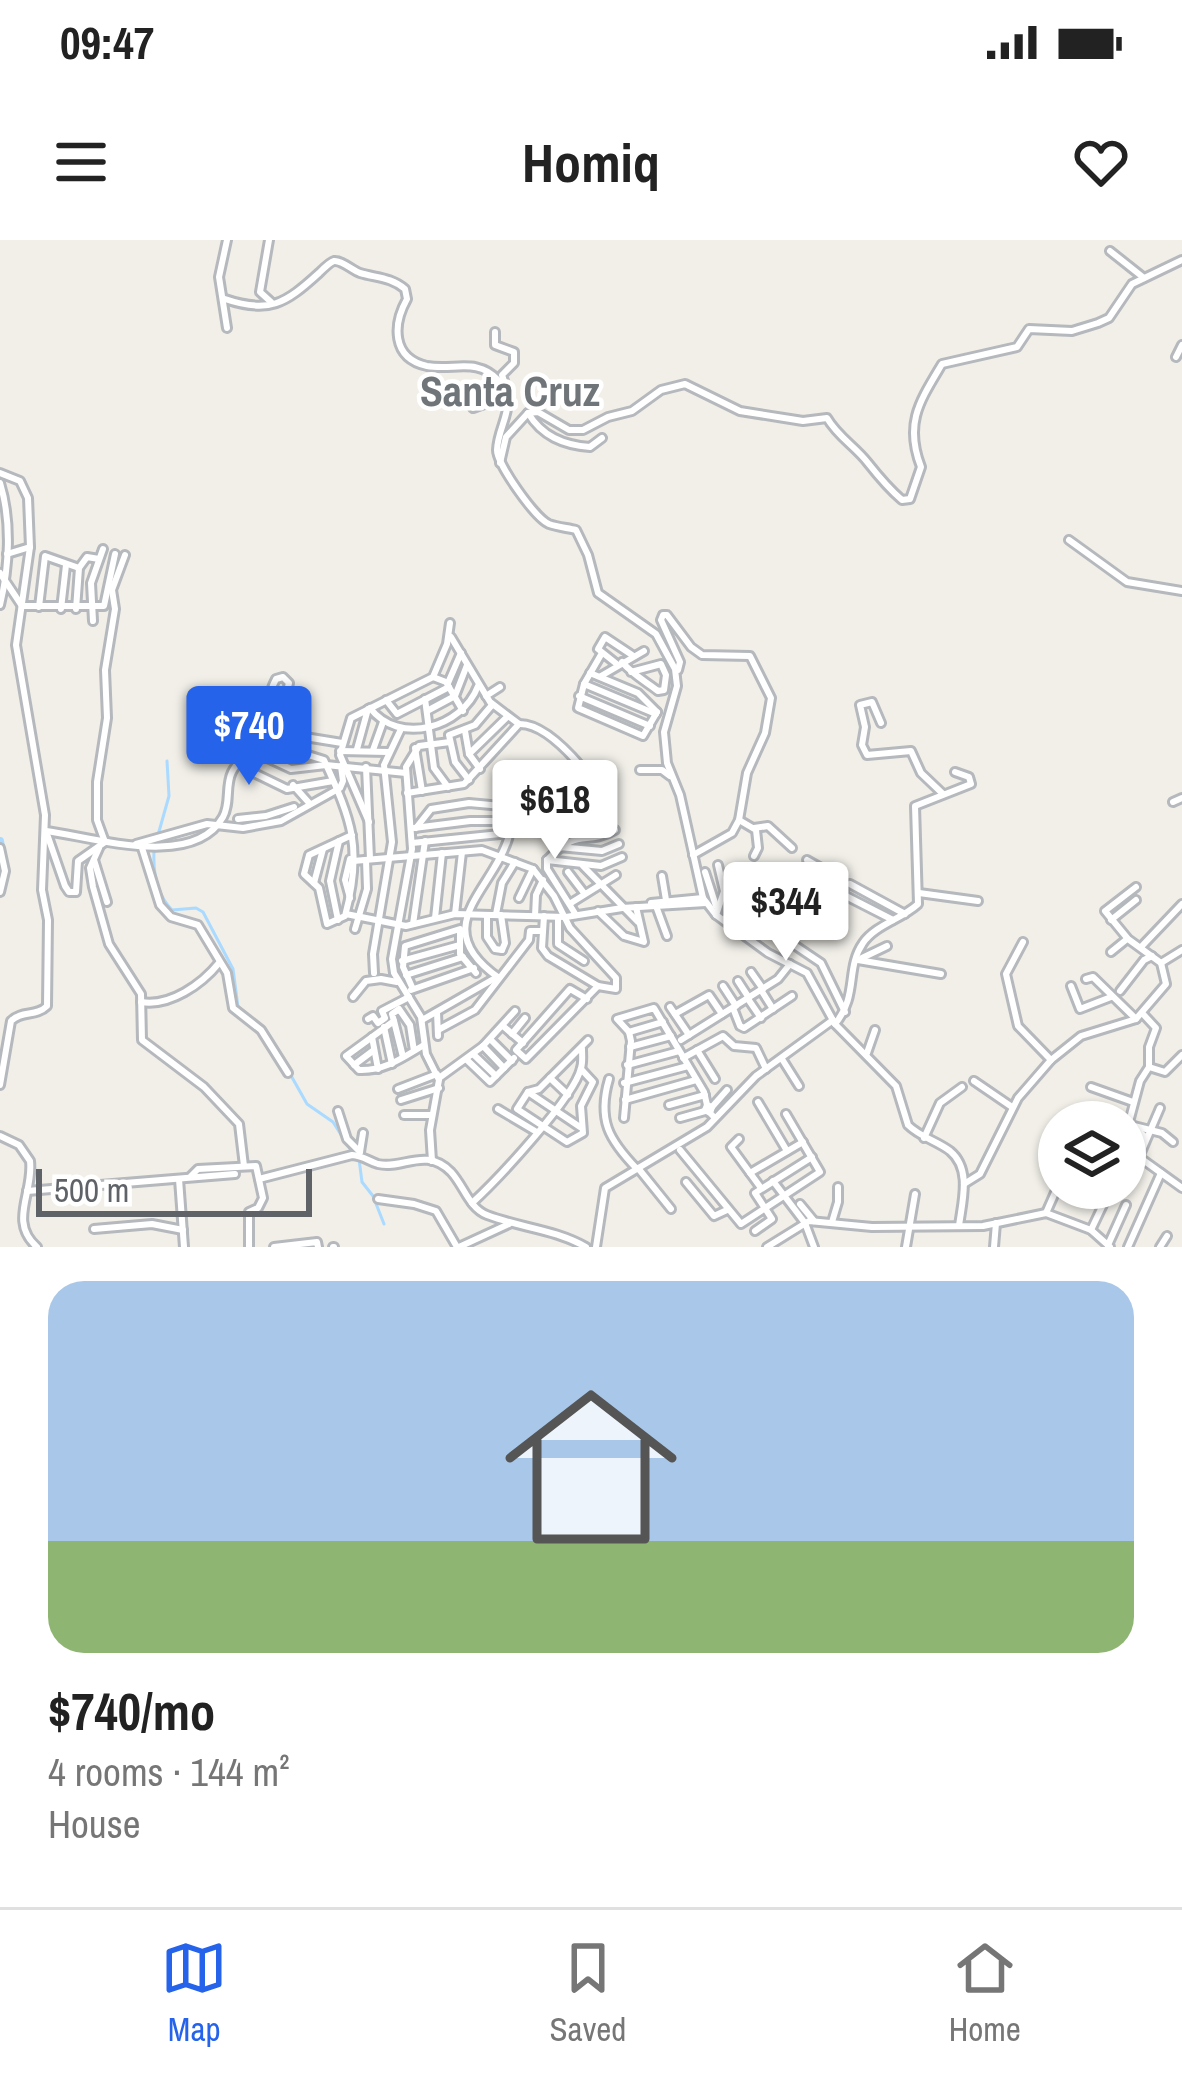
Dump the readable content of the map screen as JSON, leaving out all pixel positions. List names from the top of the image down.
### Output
{
  "districts": ["Santa Cruz"],
  "scale_bar": "500 m",
  "page": {
    "status": "09:47",
    "header": "Homiq",
    "price": ["$740", "$618", "$344"],
    "scale": "500 m",
    "list": [
      {
        "name": "$740/mo",
        "note": "4 rooms · 144 m² · House"
      }
    ],
    "tabs": ["Map", "Saved", "Home"]
  }
}
